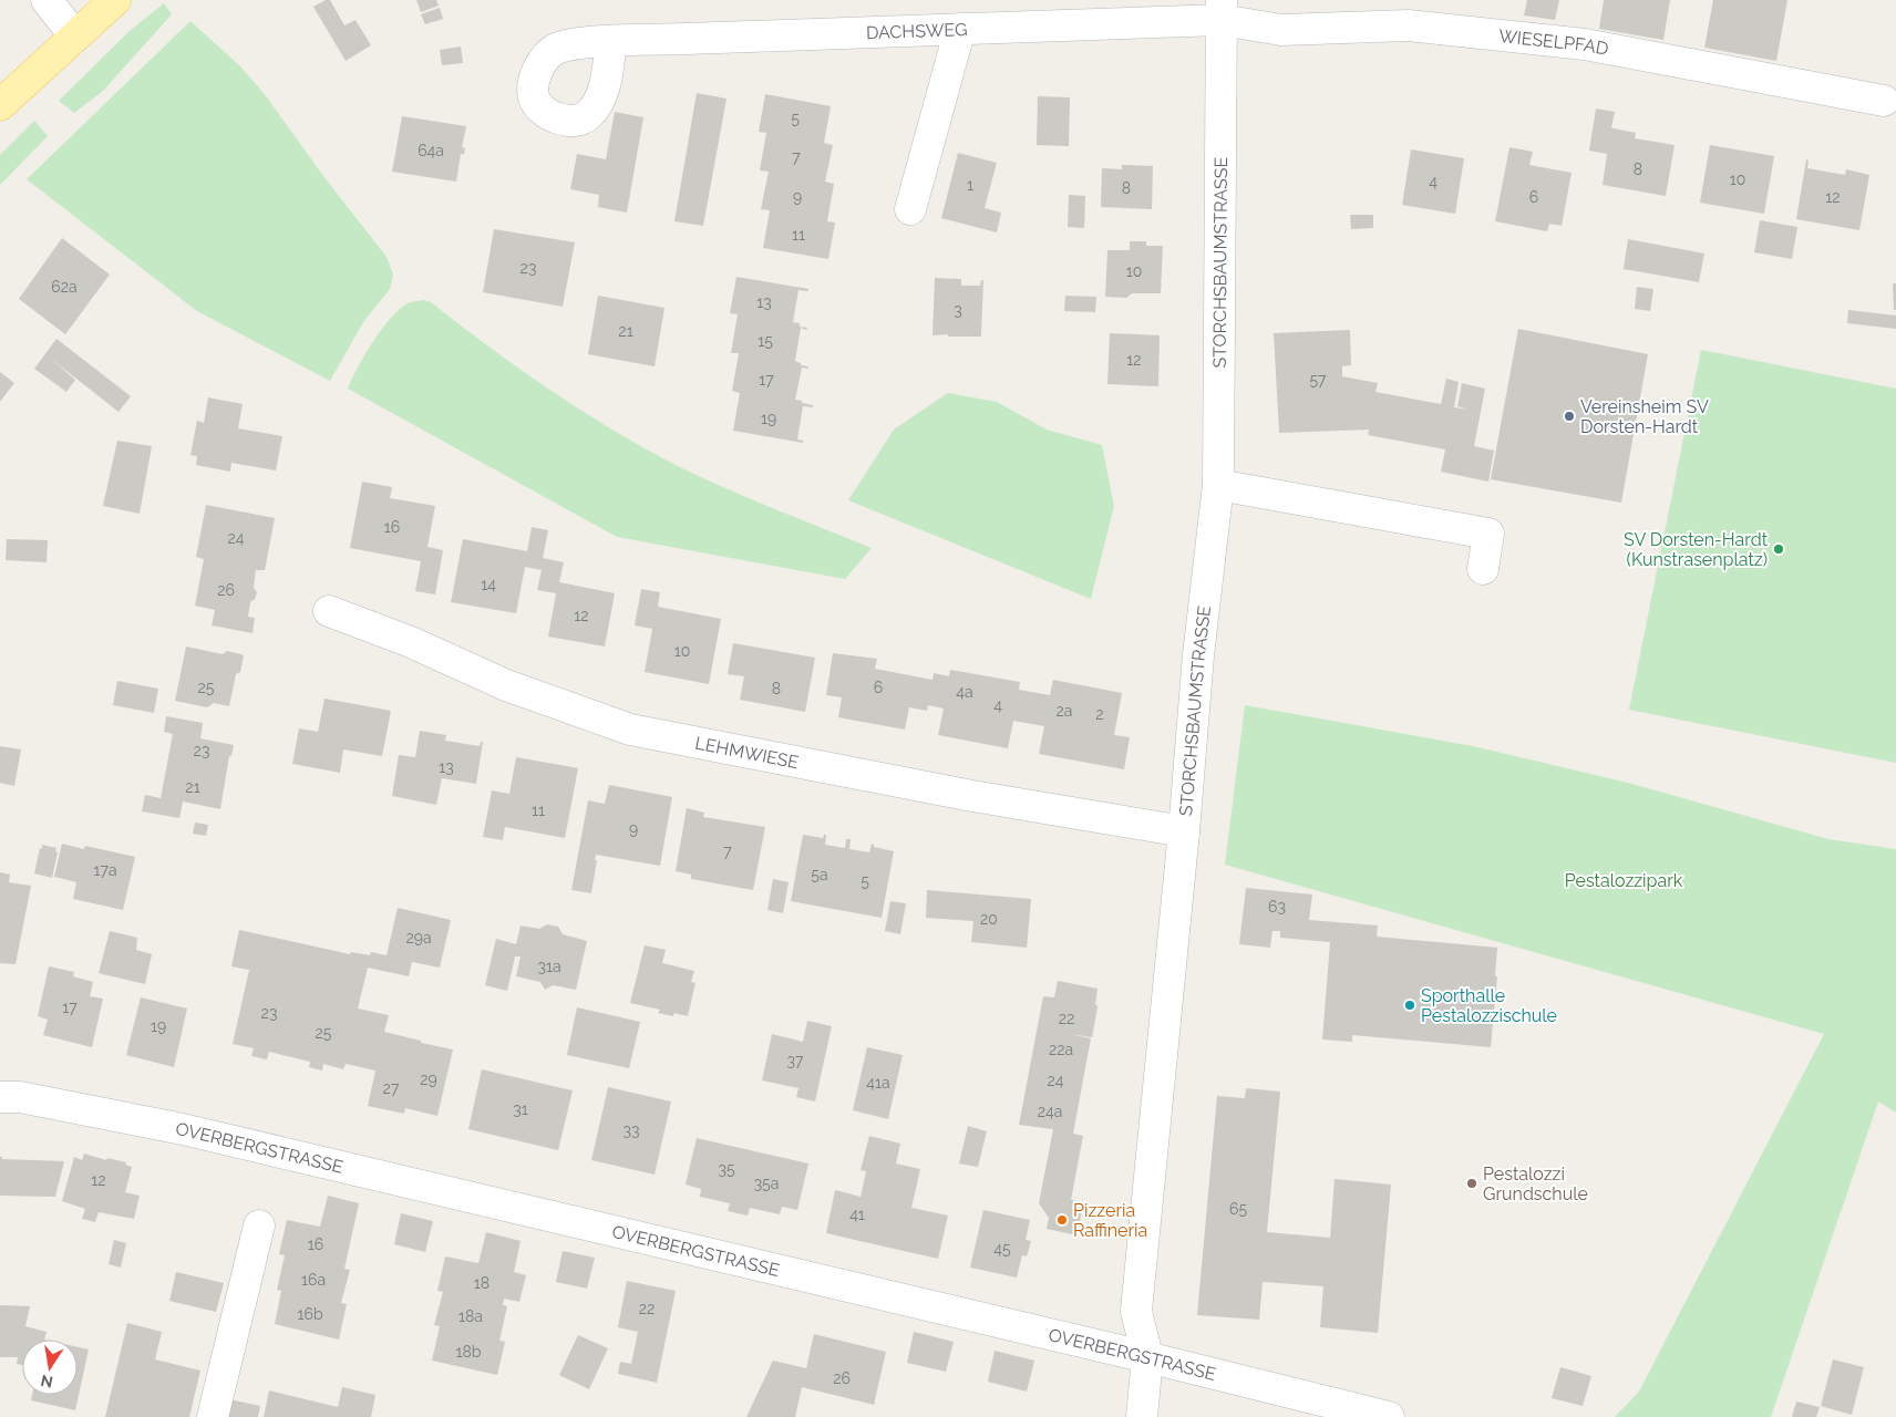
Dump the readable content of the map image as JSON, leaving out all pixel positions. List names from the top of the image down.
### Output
{
  "streets": {
    "street": [
      "DACHSWEG",
      "WIESELPFAD",
      "STORCHSBAUMSTRASSE",
      "LEHMWIESE",
      "OVERBERGSTRASSE"
    ]
  },
  "crossings": [
    ["DACHSWEG", "WIESELPFAD"],
    ["DACHSWEG", "STORCHSBAUMSTRASSE"],
    ["WIESELPFAD", "STORCHSBAUMSTRASSE"],
    ["STORCHSBAUMSTRASSE", "LEHMWIESE"],
    ["STORCHSBAUMSTRASSE", "OVERBERGSTRASSE"]
  ],
  "parks": ["Pestalozzipark"],
  "places": [
    "Vereinsheim SV Dorsten-Hardt",
    "SV Dorsten-Hardt (Kunstrasenplatz)",
    "Sporthalle Pestalozzischule",
    "Pestalozzi Grundschule",
    "Pizzeria Raffineria"
  ],
  "house_numbers": [
    "5",
    "64a",
    "7",
    "8",
    "10",
    "4",
    "1",
    "8",
    "9",
    "6",
    "12",
    "11",
    "23",
    "10",
    "62a",
    "13",
    "3",
    "21",
    "15",
    "12",
    "17",
    "57",
    "19",
    "16",
    "24",
    "14",
    "26",
    "12",
    "10",
    "25",
    "6",
    "8",
    "4a",
    "4",
    "2a",
    "2",
    "23",
    "13",
    "21",
    "11",
    "9",
    "7",
    "17a",
    "5a",
    "5",
    "63",
    "20",
    "29a",
    "31a",
    "17",
    "23",
    "22",
    "19",
    "25",
    "22a",
    "37",
    "29",
    "24",
    "41a",
    "27",
    "31",
    "24a",
    "33",
    "35",
    "12",
    "35a",
    "65",
    "41",
    "16",
    "45",
    "16a",
    "18",
    "22",
    "16b",
    "18a",
    "18b",
    "26"
  ],
  "north": "bottom"
}
